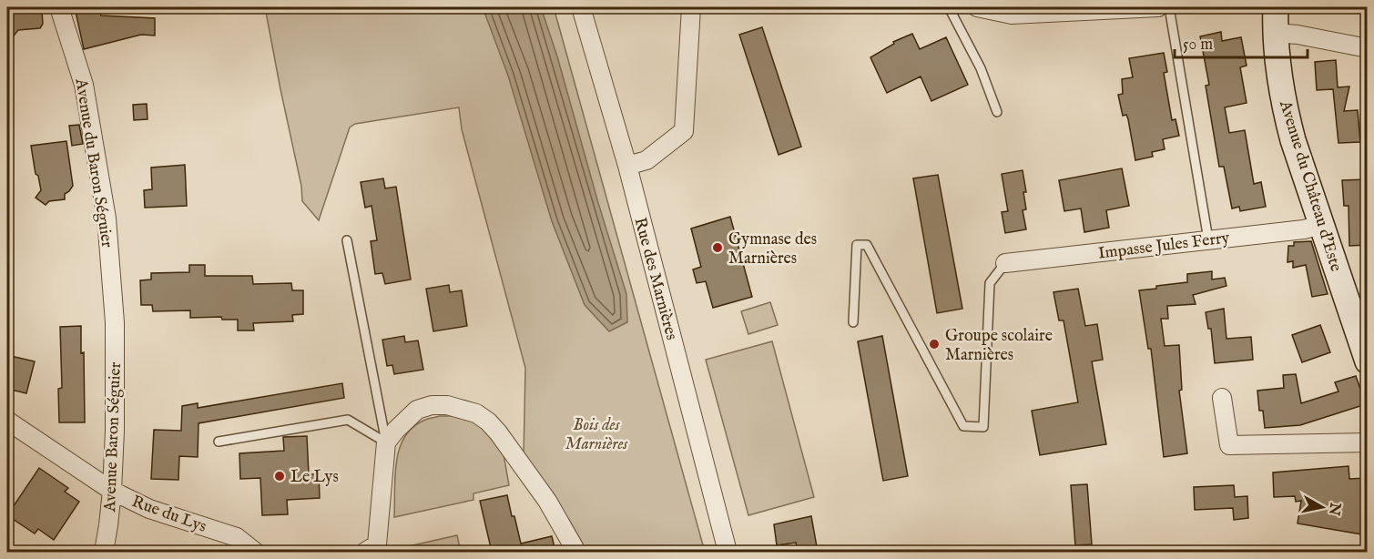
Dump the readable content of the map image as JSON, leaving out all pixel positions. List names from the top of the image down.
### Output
{
  "streets": {
    "street": [
      "Avenue du Baron Séguier",
      "Avenue du Château d'Este",
      "Impasse Jules Ferry",
      "Rue des Marnières",
      "Avenue Baron Séguier",
      "Rue du Lys"
    ]
  },
  "crossings": [
    ["Avenue du Baron Séguier", "Avenue Baron Séguier"],
    ["Avenue du Château d'Este", "Impasse Jules Ferry"],
    ["Avenue Baron Séguier", "Rue du Lys"]
  ],
  "parks": ["Bois des Marnières"],
  "places": ["Gymnase des Marnières", "Groupe scolaire Marnières", "Le Lys"],
  "scale_bar": "50 m",
  "north": "right"
}
